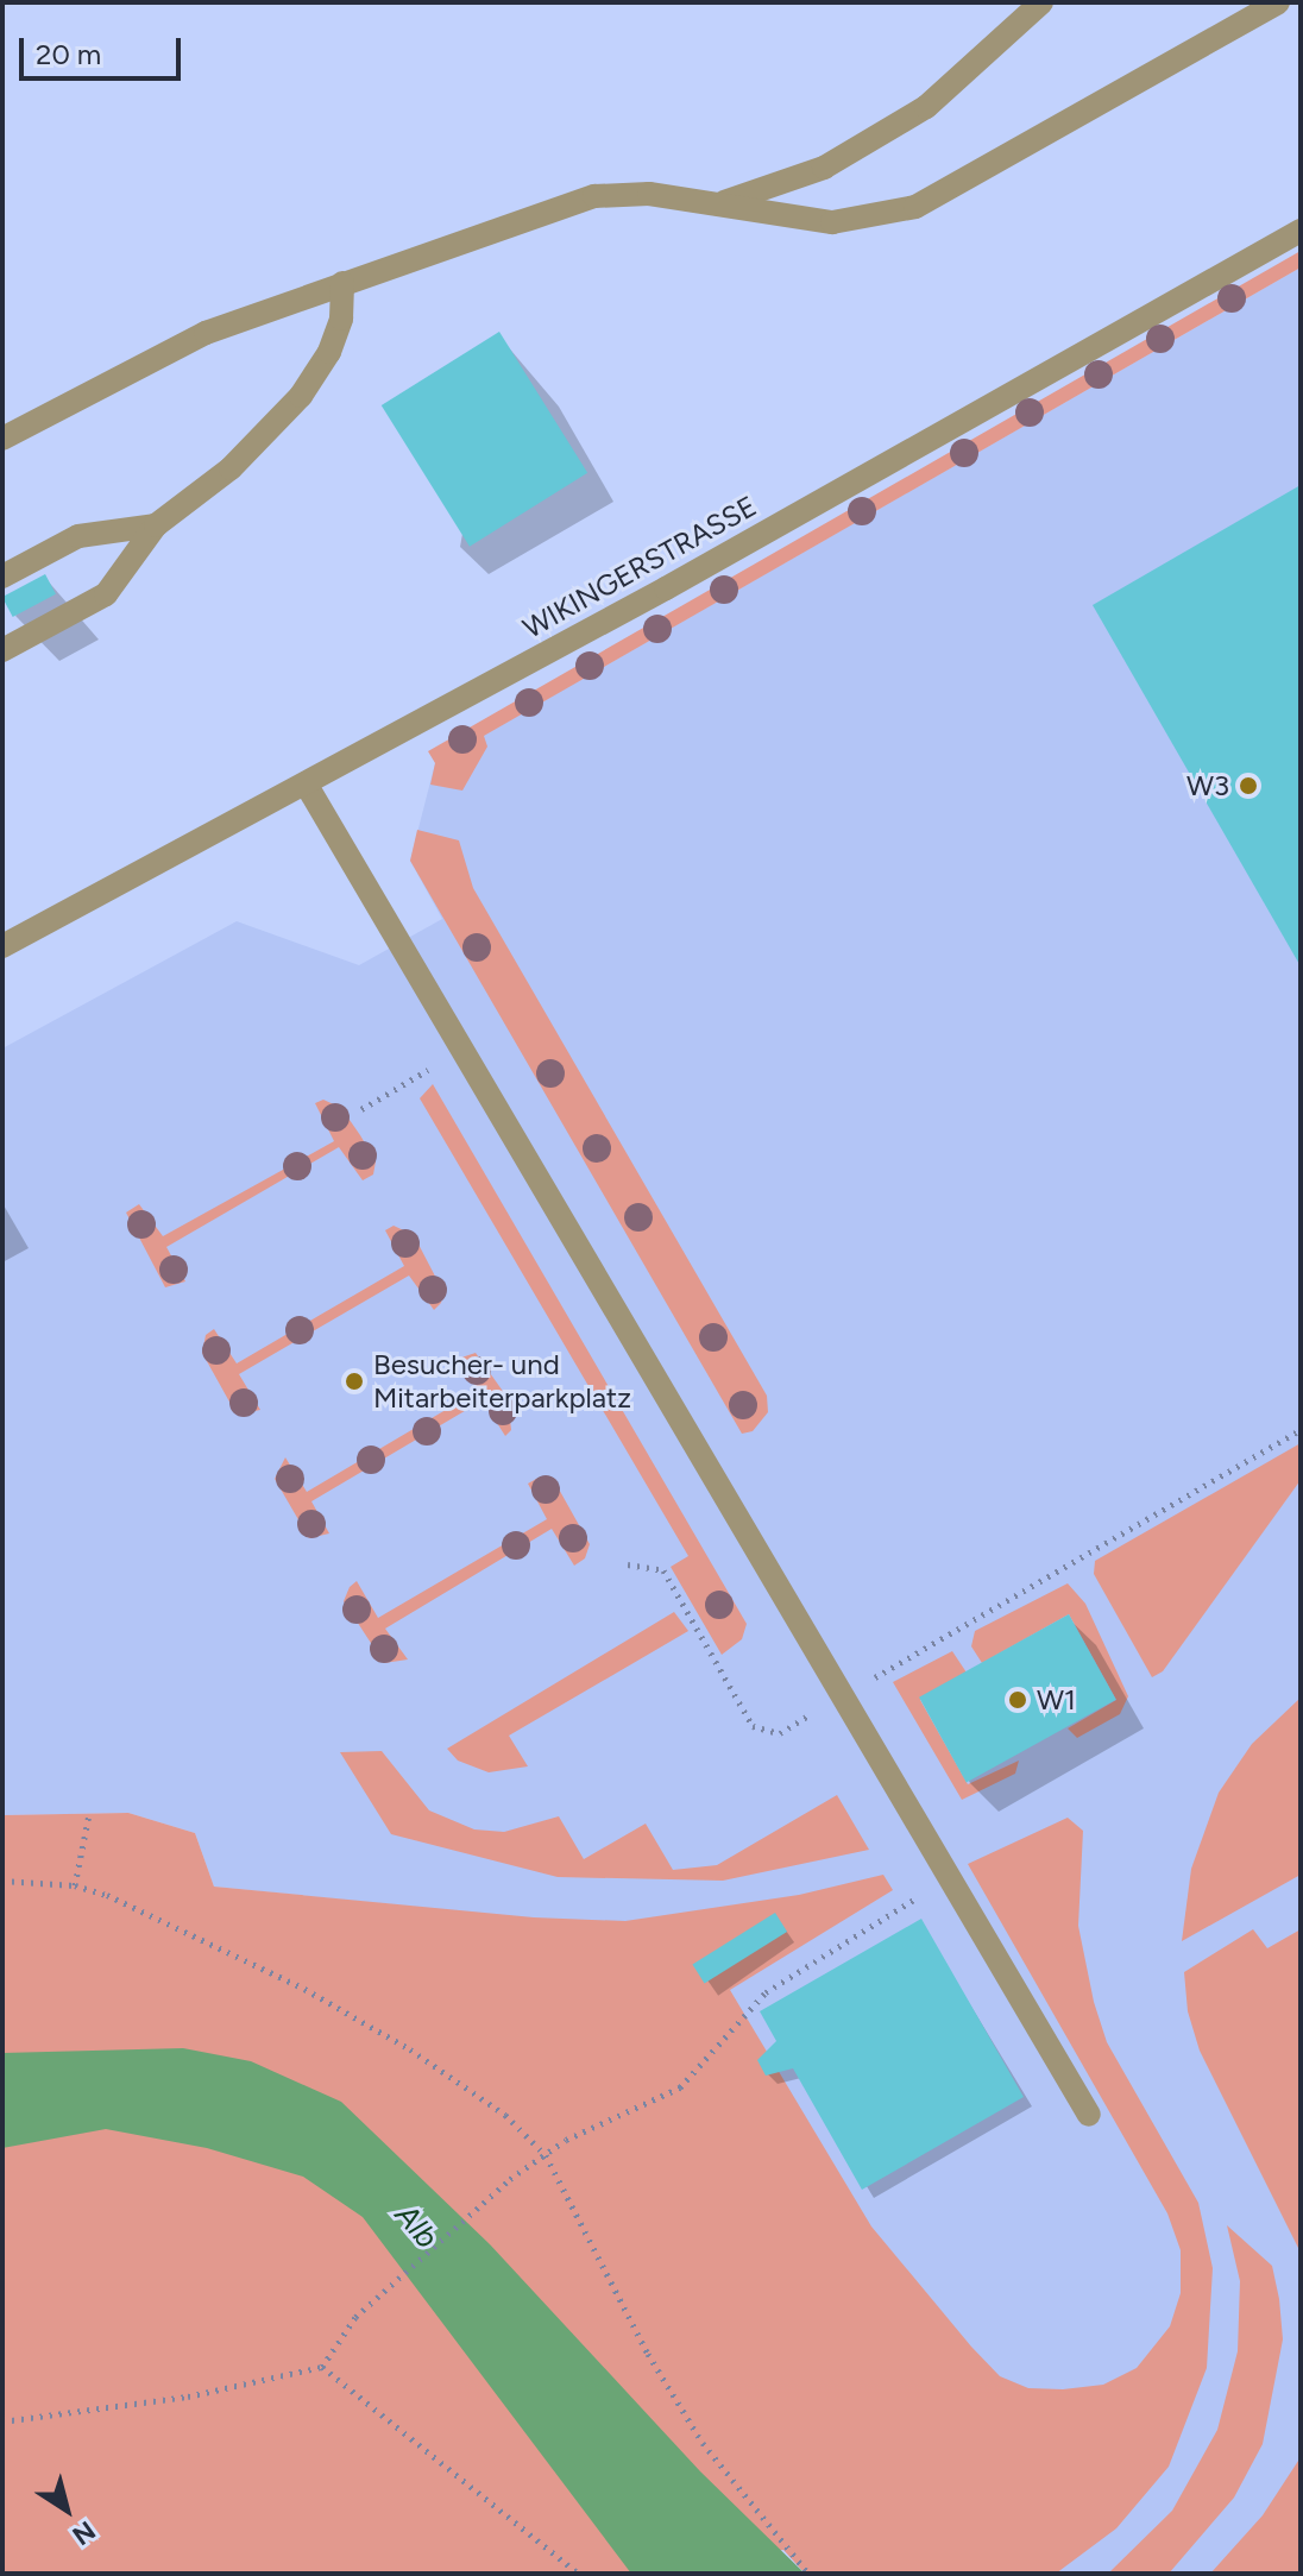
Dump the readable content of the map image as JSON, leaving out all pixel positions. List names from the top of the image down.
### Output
{
  "streets": {
    "street": ["WIKINGERSTRASSE"]
  },
  "water": ["Alb"],
  "places": ["W3", "Besucher- und Mitarbeiterparkplatz", "W1"],
  "scale_bar": "20 m",
  "north": "bottom right"
}
